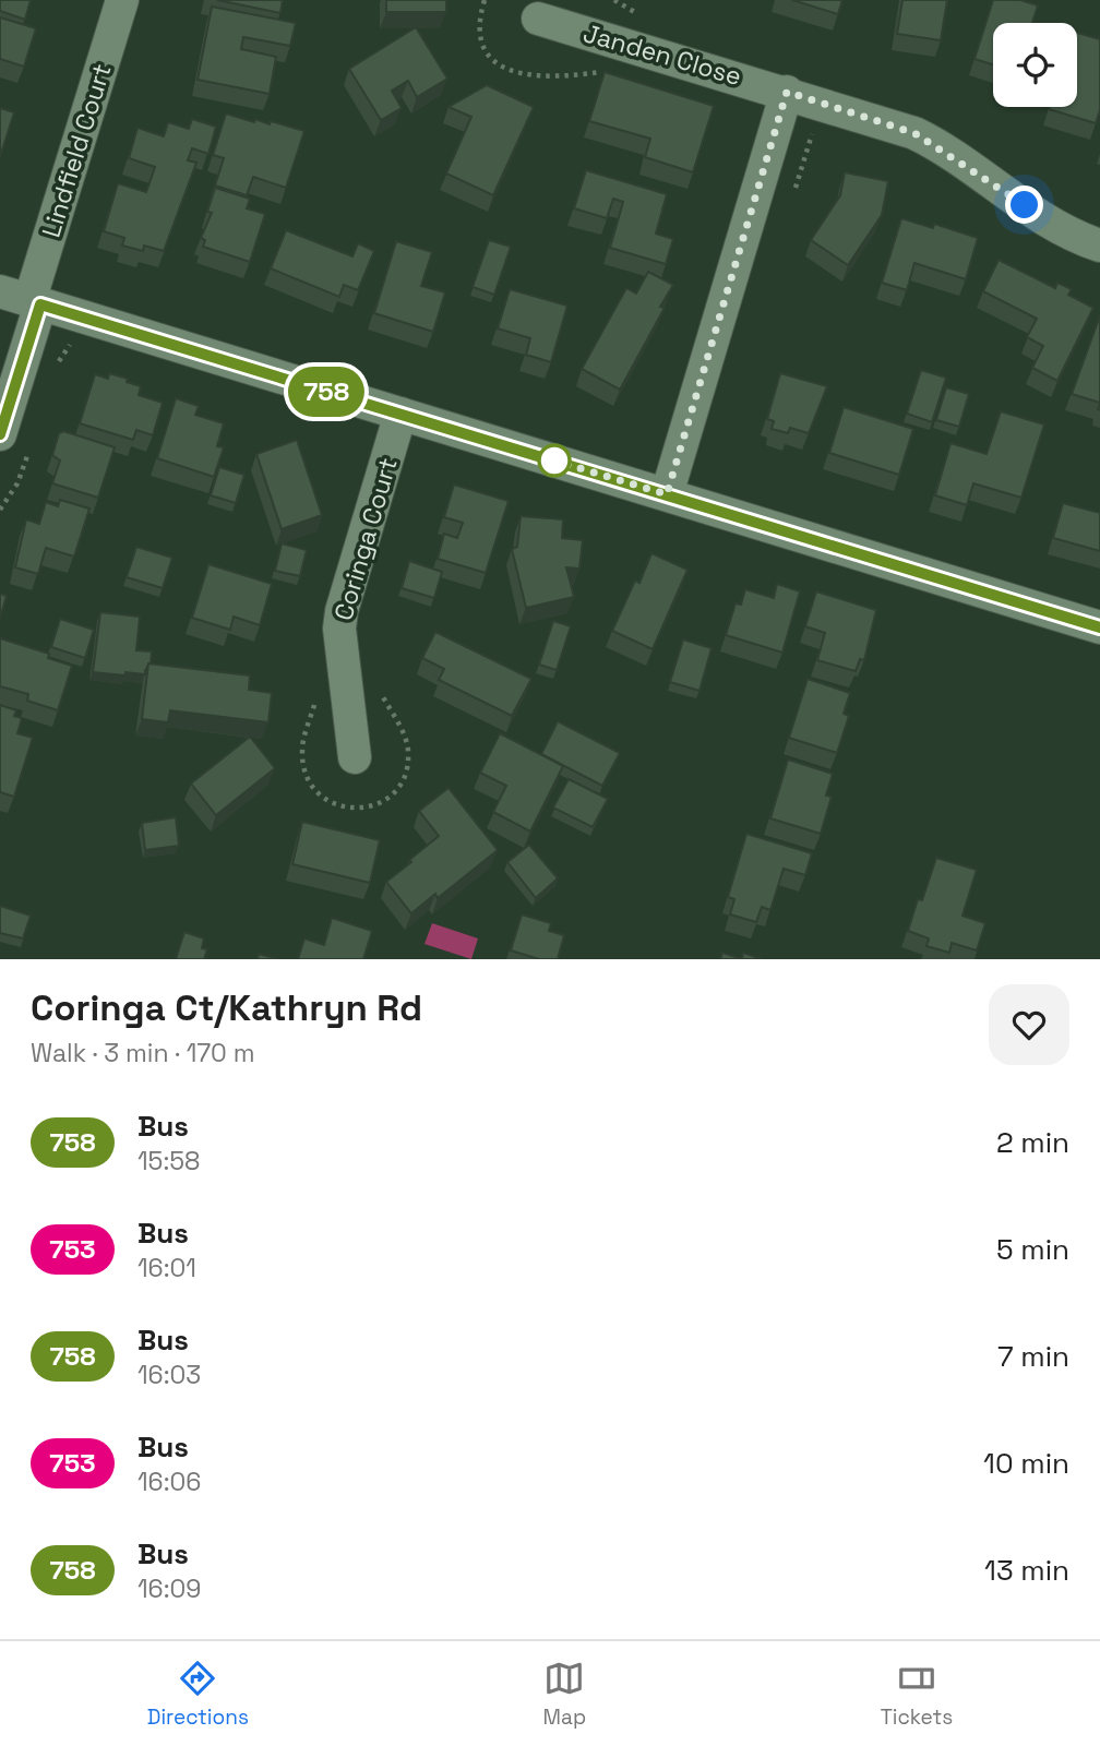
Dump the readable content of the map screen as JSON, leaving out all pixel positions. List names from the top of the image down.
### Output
{
  "streets": {
    "street": ["Janden Close", "Lindfield Court", "Coringa Court"]
  },
  "lines": ["bus line 758"],
  "page": {
    "on_map": "758",
    "heading": ["Coringa Ct/Kathryn Rd", "Walk · 3 min · 170 m"],
    "list": [
      {
        "mark": "758",
        "name": "Bus",
        "note": "15:58",
        "value": "2 min"
      },
      {
        "mark": "753",
        "name": "Bus",
        "note": "16:01",
        "value": "5 min"
      },
      {
        "mark": "758",
        "name": "Bus",
        "note": "16:03",
        "value": "7 min"
      },
      {
        "mark": "753",
        "name": "Bus",
        "note": "16:06",
        "value": "10 min"
      },
      {
        "mark": "758",
        "name": "Bus",
        "note": "16:09",
        "value": "13 min"
      }
    ],
    "tabs": ["Directions", "Map", "Tickets"]
  }
}
